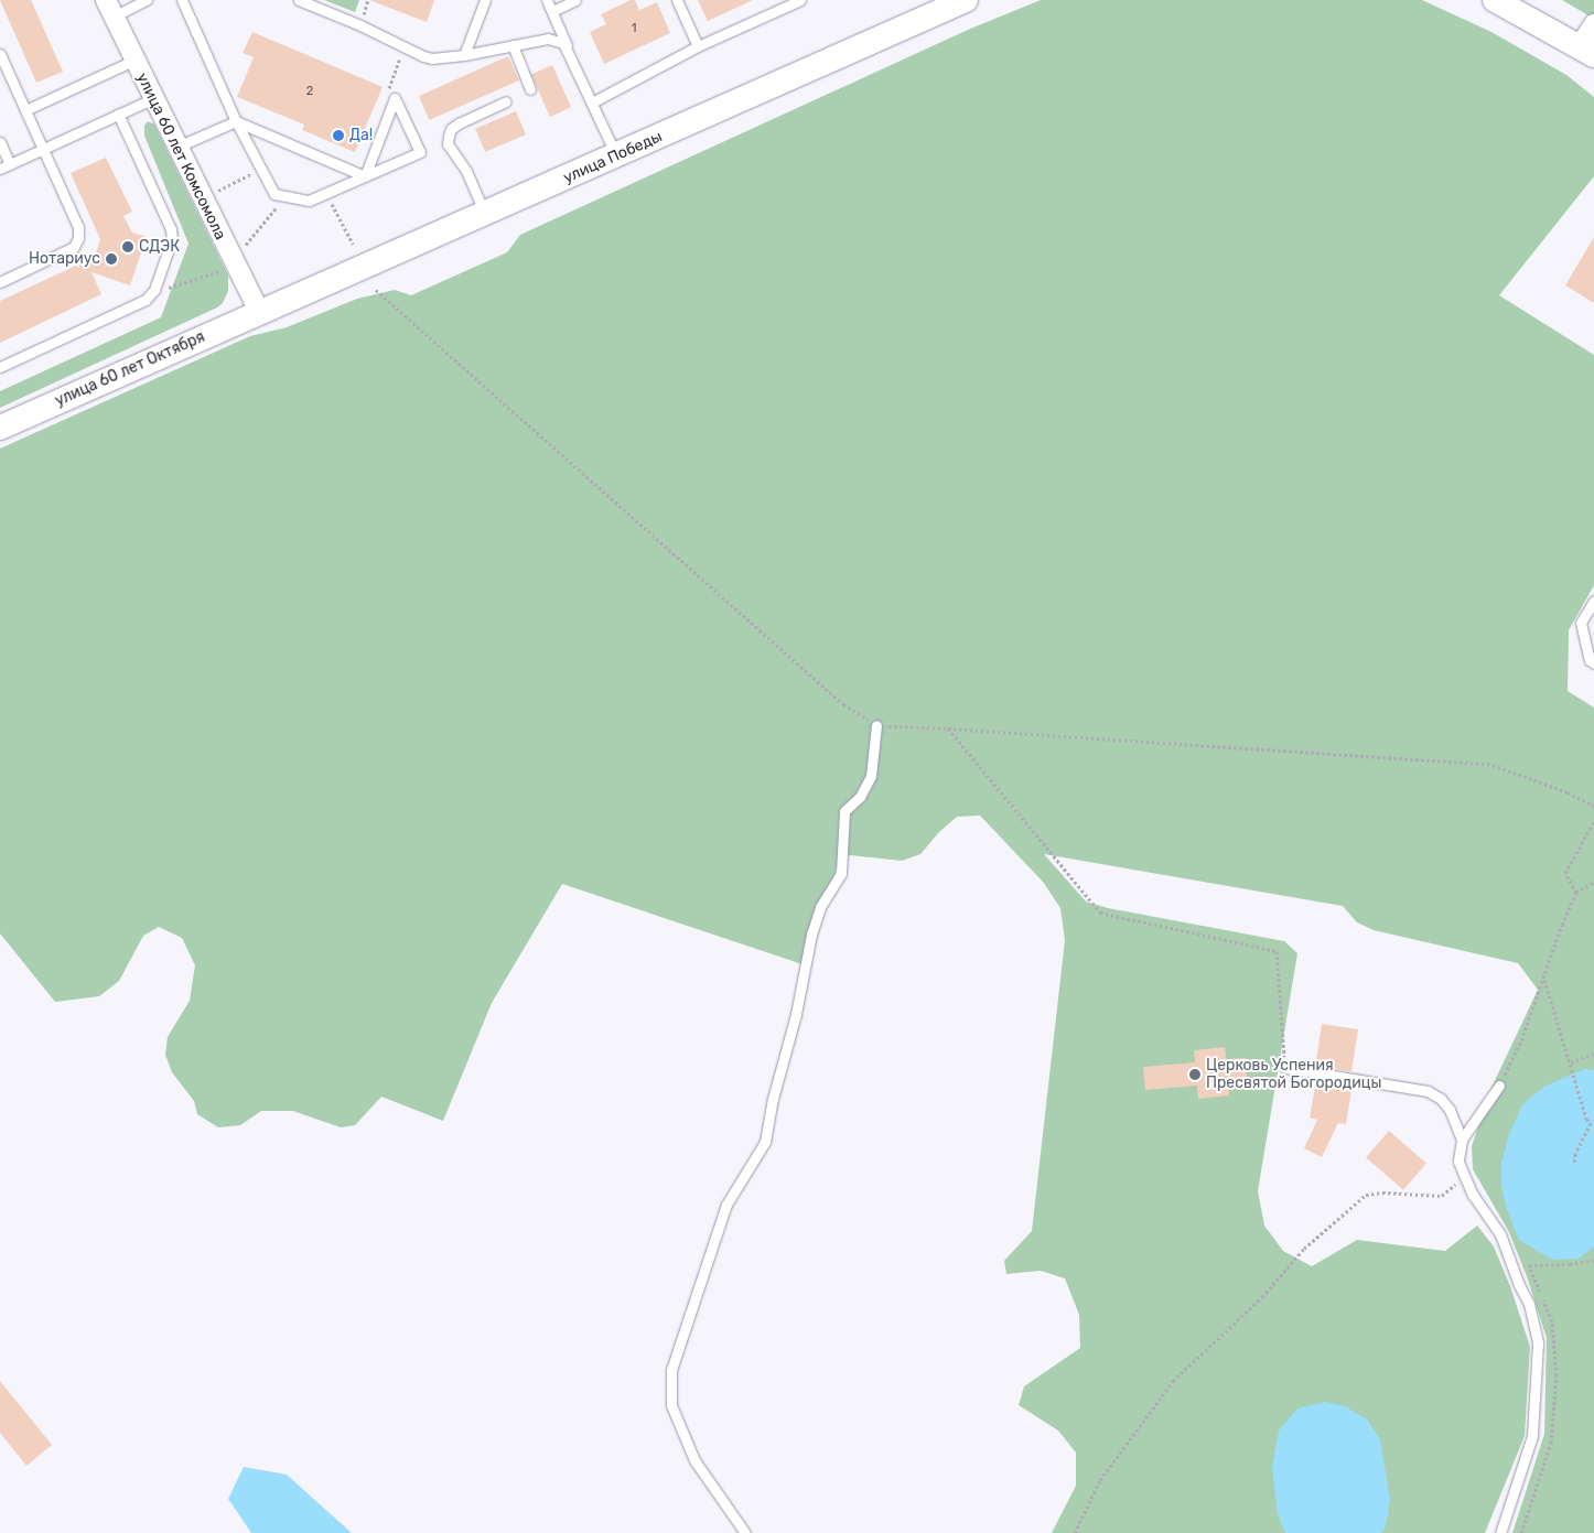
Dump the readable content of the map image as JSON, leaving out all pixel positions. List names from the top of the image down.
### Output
{
  "streets": {
    "street": ["улица 60 лет Комсомола", "улица Победы", "улица 60 лет Октября"]
  },
  "crossings": [
    ["улица 60 лет Комсомола", "улица Победы"],
    ["улица 60 лет Комсомола", "улица 60 лет Октября"],
    ["улица Победы", "улица 60 лет Октября"]
  ],
  "places": [
    "Да!",
    "СДЭК",
    "Нотариус",
    "Церковь Успения Пресвятой Богородицы"
  ],
  "house_numbers": ["1", "2"]
}
